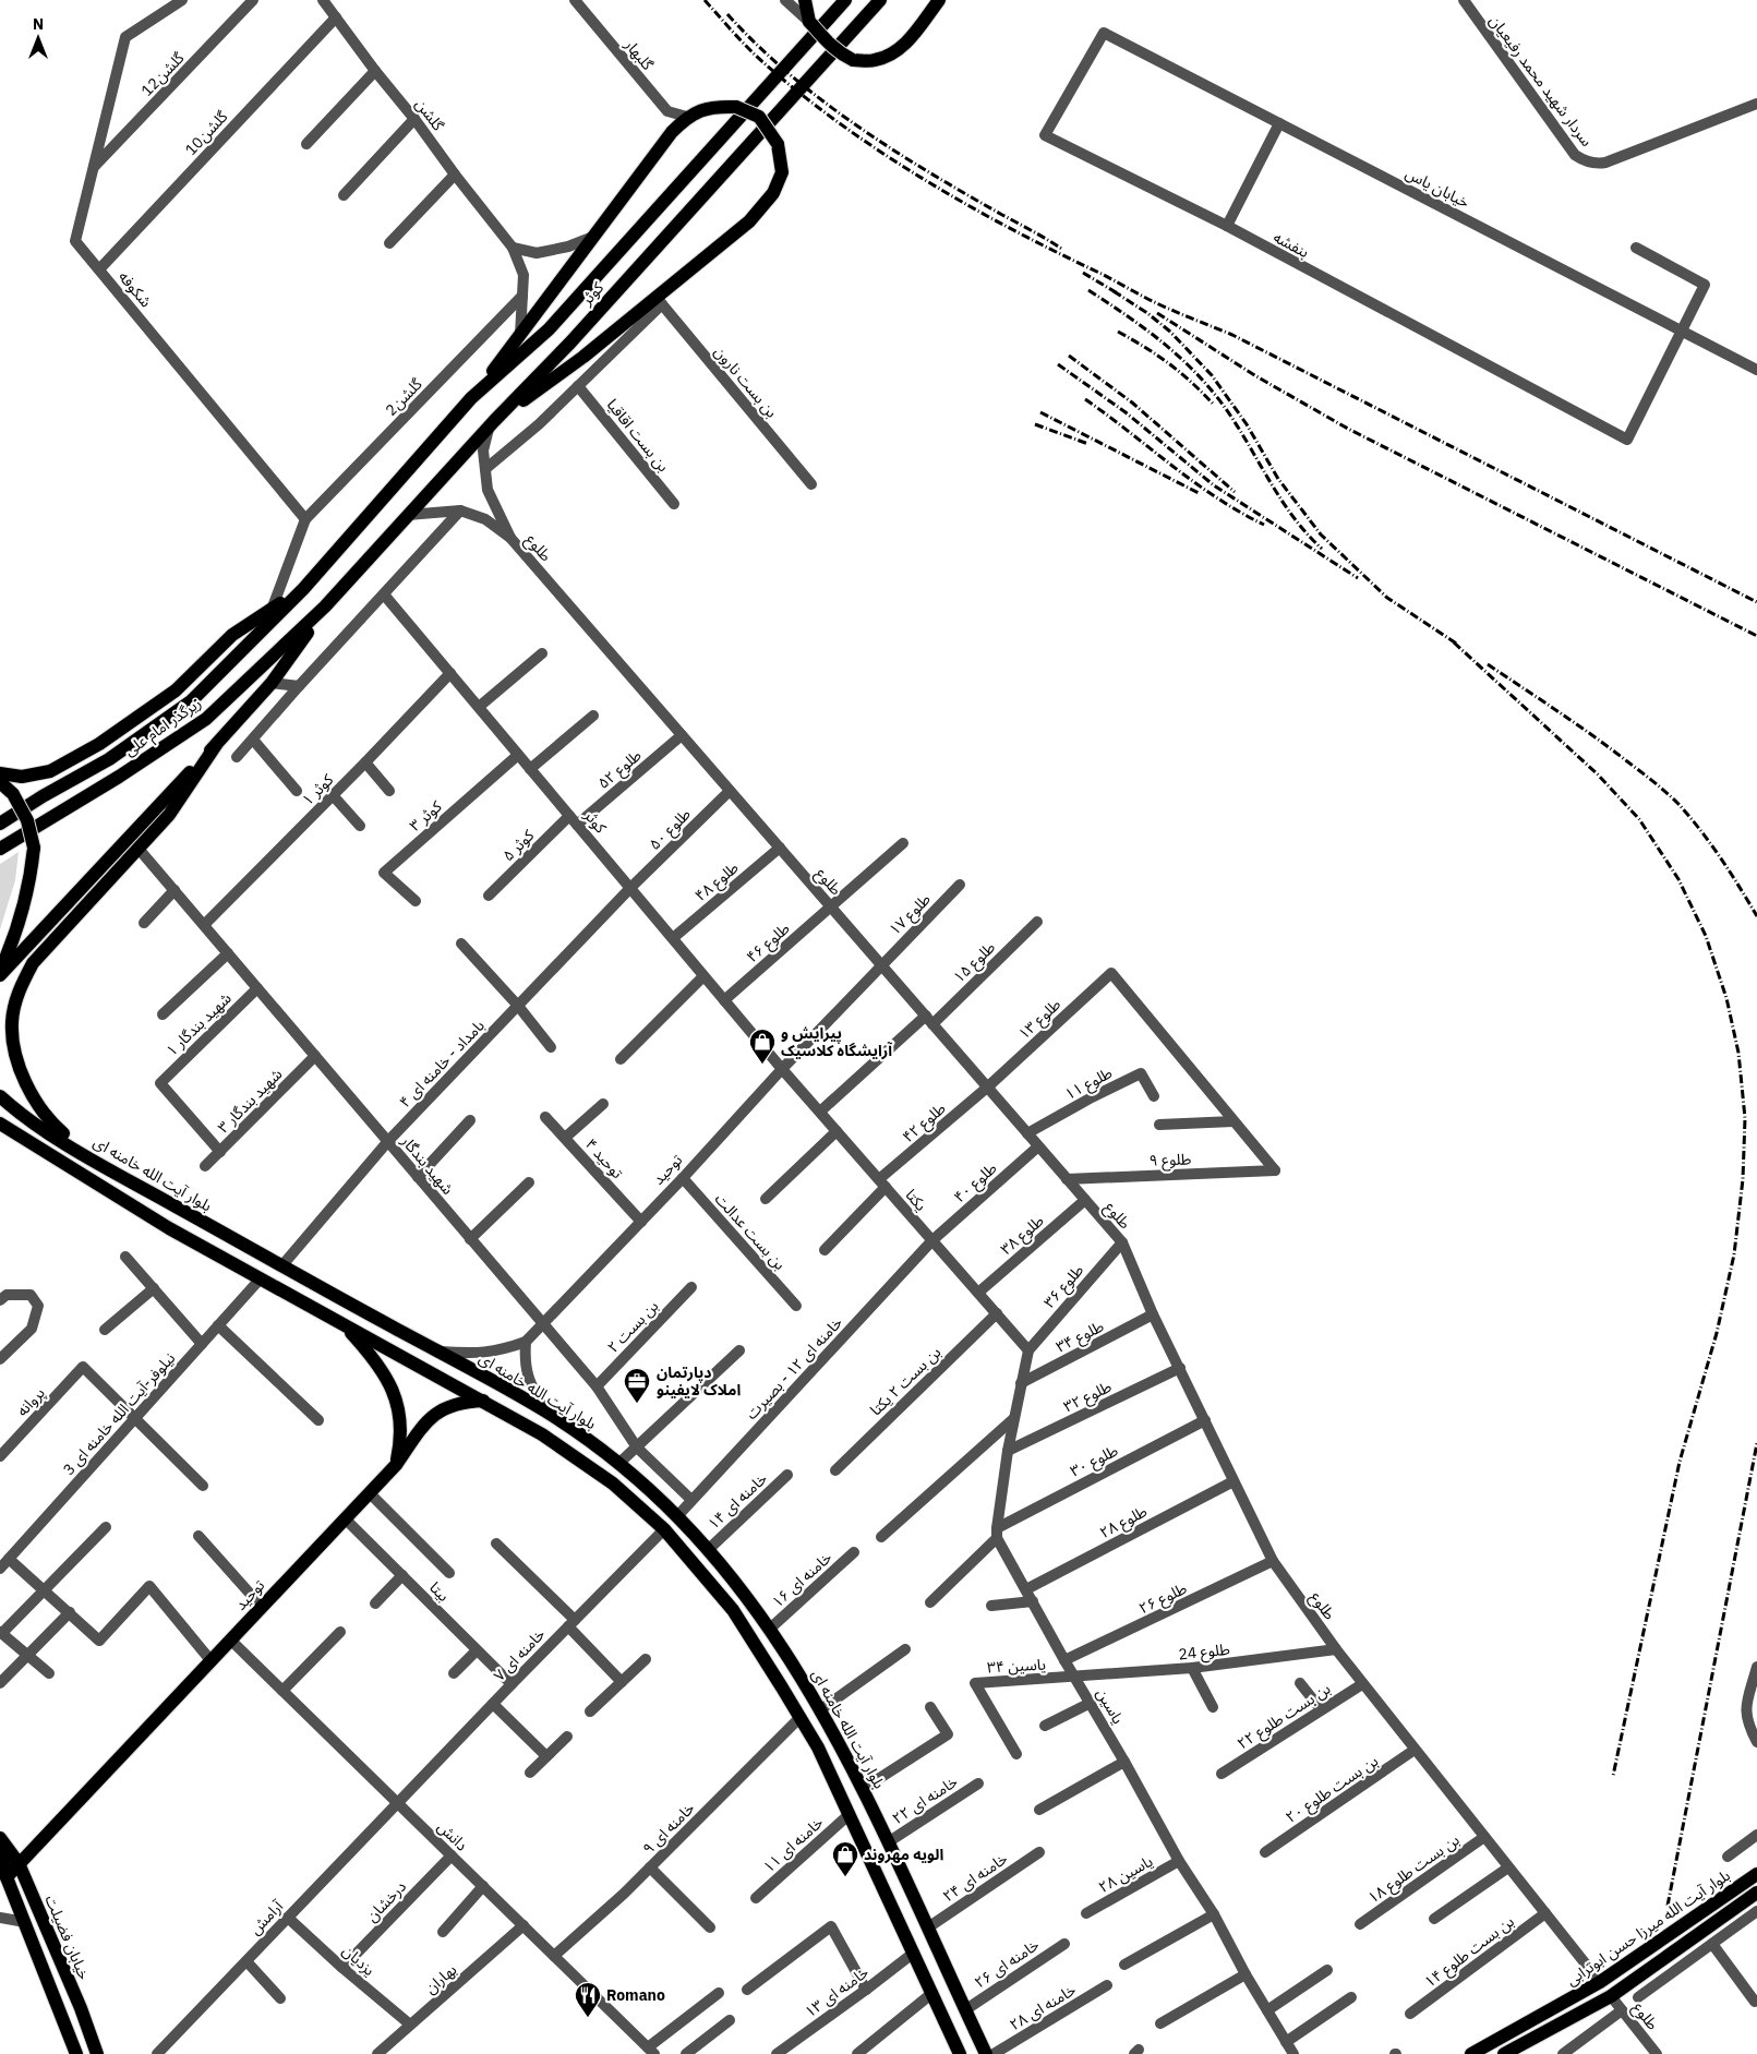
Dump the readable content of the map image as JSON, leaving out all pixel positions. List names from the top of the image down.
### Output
{
  "streets": {
    "main road": [
      "کوثر",
      "زیرگذر امام علی",
      "توحید",
      "بلوار آیت الله خامنه ای",
      "بلوار آیت الله میرزا حسن ابوترابی",
      "خیابان فضیلت"
    ],
    "street": [
      "گلبهار",
      "گلشن12",
      "سردار شهید محمد رفیعیان",
      "گلشن",
      "گلشن10",
      "خیابان یاس",
      "بنفشه",
      "شکوفه",
      "بن بست نارون",
      "گلشن2",
      "بن بست اقاقیا",
      "طلوع",
      "طلوع ۵۲",
      "کوثر ۱",
      "کوثر ۳",
      "طلوع ۵۰",
      "کوثر ۵",
      "طلوع ۴۸",
      "طلوع ۱۷",
      "طلوع ۴۶",
      "طلوع ۱۵",
      "طلوع ۱۳",
      "شهید بندگار ۱",
      "بامداد - خامنه ای ۴",
      "طلوع ۱۱",
      "شهید بندگار ۳",
      "طلوع ۴۲",
      "توحید ۴",
      "طلوع ۹",
      "شهید بندگار",
      "طلوع ۴۰",
      "یکتا",
      "بن بست عدالت",
      "طلوع ۳۸",
      "طلوع ۳۶",
      "بن بست ۲",
      "طلوع ۳۴",
      "خامنه ای ۱۲ - بصیرت",
      "بن بست ۲ یکتا",
      "طلوع ۳۲",
      "پروانه",
      "نیلوفر-آیت الله خامنه ای 3",
      "طلوع ۳۰",
      "خامنه ای ۱۴",
      "طلوع ۲۸",
      "خامنه ای ۱۶",
      "بیتا",
      "طلوع ۲۶",
      "طلوع 24",
      "خامنه ای ۷",
      "یاسین ۳۴",
      "یاسین",
      "بن بست طلوع ۲۲",
      "بن بست طلوع ۲۰",
      "خامنه ای ۲۲",
      "خامنه ای ۹",
      "دانش",
      "خامنه ای ۱۱",
      "بن بست طلوع ۱۸",
      "یاسین ۲۸",
      "خامنه ای ۲۴",
      "درخشان",
      "آرامش",
      "بن بست طلوع ۱۴",
      "یزدیان",
      "خامنه ای ۲۶",
      "بهاران",
      "خامنه ای ۱۳",
      "خامنه ای ۲۸"
    ]
  },
  "crossings": [
    ["گلشن12", "شکوفه"],
    ["گلشن", "گلشن10"],
    ["گلشن", "گلشن2"],
    ["گلشن10", "شکوفه"],
    ["خیابان یاس", "بنفشه"],
    ["شکوفه", "گلشن2"],
    ["کوثر", "زیرگذر امام علی"],
    ["کوثر", "طلوع ۵۲"],
    ["کوثر", "کوثر ۱"],
    ["کوثر", "کوثر ۳"],
    ["کوثر", "طلوع ۵۰"],
    ["کوثر", "کوثر ۵"],
    ["کوثر", "طلوع ۴۸"],
    ["کوثر", "طلوع ۴۶"],
    ["کوثر", "بامداد - خامنه ای ۴"],
    ["کوثر", "توحید"],
    ["کوثر", "یکتا"],
    ["طلوع", "طلوع ۵۲"],
    ["طلوع", "طلوع ۵۰"],
    ["طلوع", "طلوع ۴۸"],
    ["طلوع", "طلوع ۱۷"],
    ["طلوع", "طلوع ۴۶"],
    ["طلوع", "طلوع ۱۵"],
    ["طلوع", "طلوع ۱۳"],
    ["طلوع", "طلوع ۱۱"],
    ["طلوع", "طلوع ۴۲"],
    ["طلوع", "طلوع ۹"],
    ["طلوع", "توحید"],
    ["طلوع", "طلوع ۴۰"],
    ["طلوع", "طلوع ۳۸"],
    ["طلوع", "طلوع ۳۶"],
    ["طلوع", "طلوع ۳۴"],
    ["طلوع", "طلوع ۳۲"],
    ["طلوع", "طلوع ۳۰"],
    ["طلوع", "طلوع ۲۸"],
    ["طلوع", "طلوع ۲۶"],
    ["طلوع", "طلوع 24"],
    ["طلوع", "بن بست طلوع ۲۲"],
    ["طلوع", "بن بست طلوع ۲۰"],
    ["طلوع", "بن بست طلوع ۱۸"],
    ["طلوع", "بلوار آیت الله میرزا حسن ابوترابی"],
    ["طلوع", "بن بست طلوع ۱۴"],
    ["کوثر ۱", "شهید بندگار"],
    ["طلوع ۵۰", "بامداد - خامنه ای ۴"],
    ["طلوع ۱۷", "توحید"],
    ["طلوع ۱۵", "یکتا"],
    ["طلوع ۱۳", "طلوع ۴۲"],
    ["طلوع ۱۳", "طلوع ۹"],
    ["شهید بندگار ۱", "شهید بندگار ۳"],
    ["شهید بندگار ۱", "شهید بندگار"],
    ["بامداد - خامنه ای ۴", "شهید بندگار"],
    ["بامداد - خامنه ای ۴", "بلوار آیت الله خامنه ای"],
    ["شهید بندگار ۳", "شهید بندگار"],
    ["طلوع ۴۲", "یکتا"],
    ["توحید ۴", "توحید"],
    ["شهید بندگار", "توحید"],
    ["شهید بندگار", "بن بست ۲"],
    ["شهید بندگار", "خامنه ای ۱۲ - بصیرت"],
    ["توحید", "یکتا"],
    ["توحید", "بن بست عدالت"],
    ["توحید", "بیتا"],
    ["توحید", "دانش"],
    ["توحید", "خیابان فضیلت"],
    ["بلوار آیت الله خامنه ای", "خامنه ای ۱۲ - بصیرت"],
    ["بلوار آیت الله خامنه ای", "خامنه ای ۱۴"],
    ["بلوار آیت الله خامنه ای", "خامنه ای ۱۶"],
    ["بلوار آیت الله خامنه ای", "خامنه ای ۲۲"],
    ["بلوار آیت الله خامنه ای", "خامنه ای ۲۴"],
    ["بلوار آیت الله خامنه ای", "خامنه ای ۲۶"],
    ["طلوع ۴۰", "یکتا"],
    ["طلوع ۴۰", "خامنه ای ۱۲ - بصیرت"],
    ["یکتا", "طلوع ۳۸"],
    ["یکتا", "طلوع ۳۶"],
    ["یکتا", "خامنه ای ۱۲ - بصیرت"],
    ["یکتا", "بن بست ۲ یکتا"],
    ["پروانه", "نیلوفر-آیت الله خامنه ای 3"],
    ["طلوع ۳۰", "یاسین"],
    ["طلوع ۲۸", "یاسین"],
    ["بیتا", "خامنه ای ۷"],
    ["طلوع ۲۶", "یاسین"],
    ["طلوع 24", "یاسین ۳۴"],
    ["طلوع 24", "یاسین"],
    ["خامنه ای ۷", "دانش"],
    ["خامنه ای ۷", "آرامش"],
    ["یاسین ۳۴", "یاسین"],
    ["یاسین", "یاسین ۲۸"],
    ["خامنه ای ۹", "دانش"],
    ["دانش", "درخشان"],
    ["دانش", "آرامش"],
    ["دانش", "بهاران"],
    ["درخشان", "یزدیان"],
    ["آرامش", "یزدیان"],
    ["یزدیان", "بهاران"]
  ],
  "places": {
    "shop": ["پیرایش و آرایشگاه کلاسیک", "الویه مهروند"],
    "office": ["دپارتمان املاک لایفینو"],
    "restaurant": ["Romano"]
  },
  "north": "top"
}
